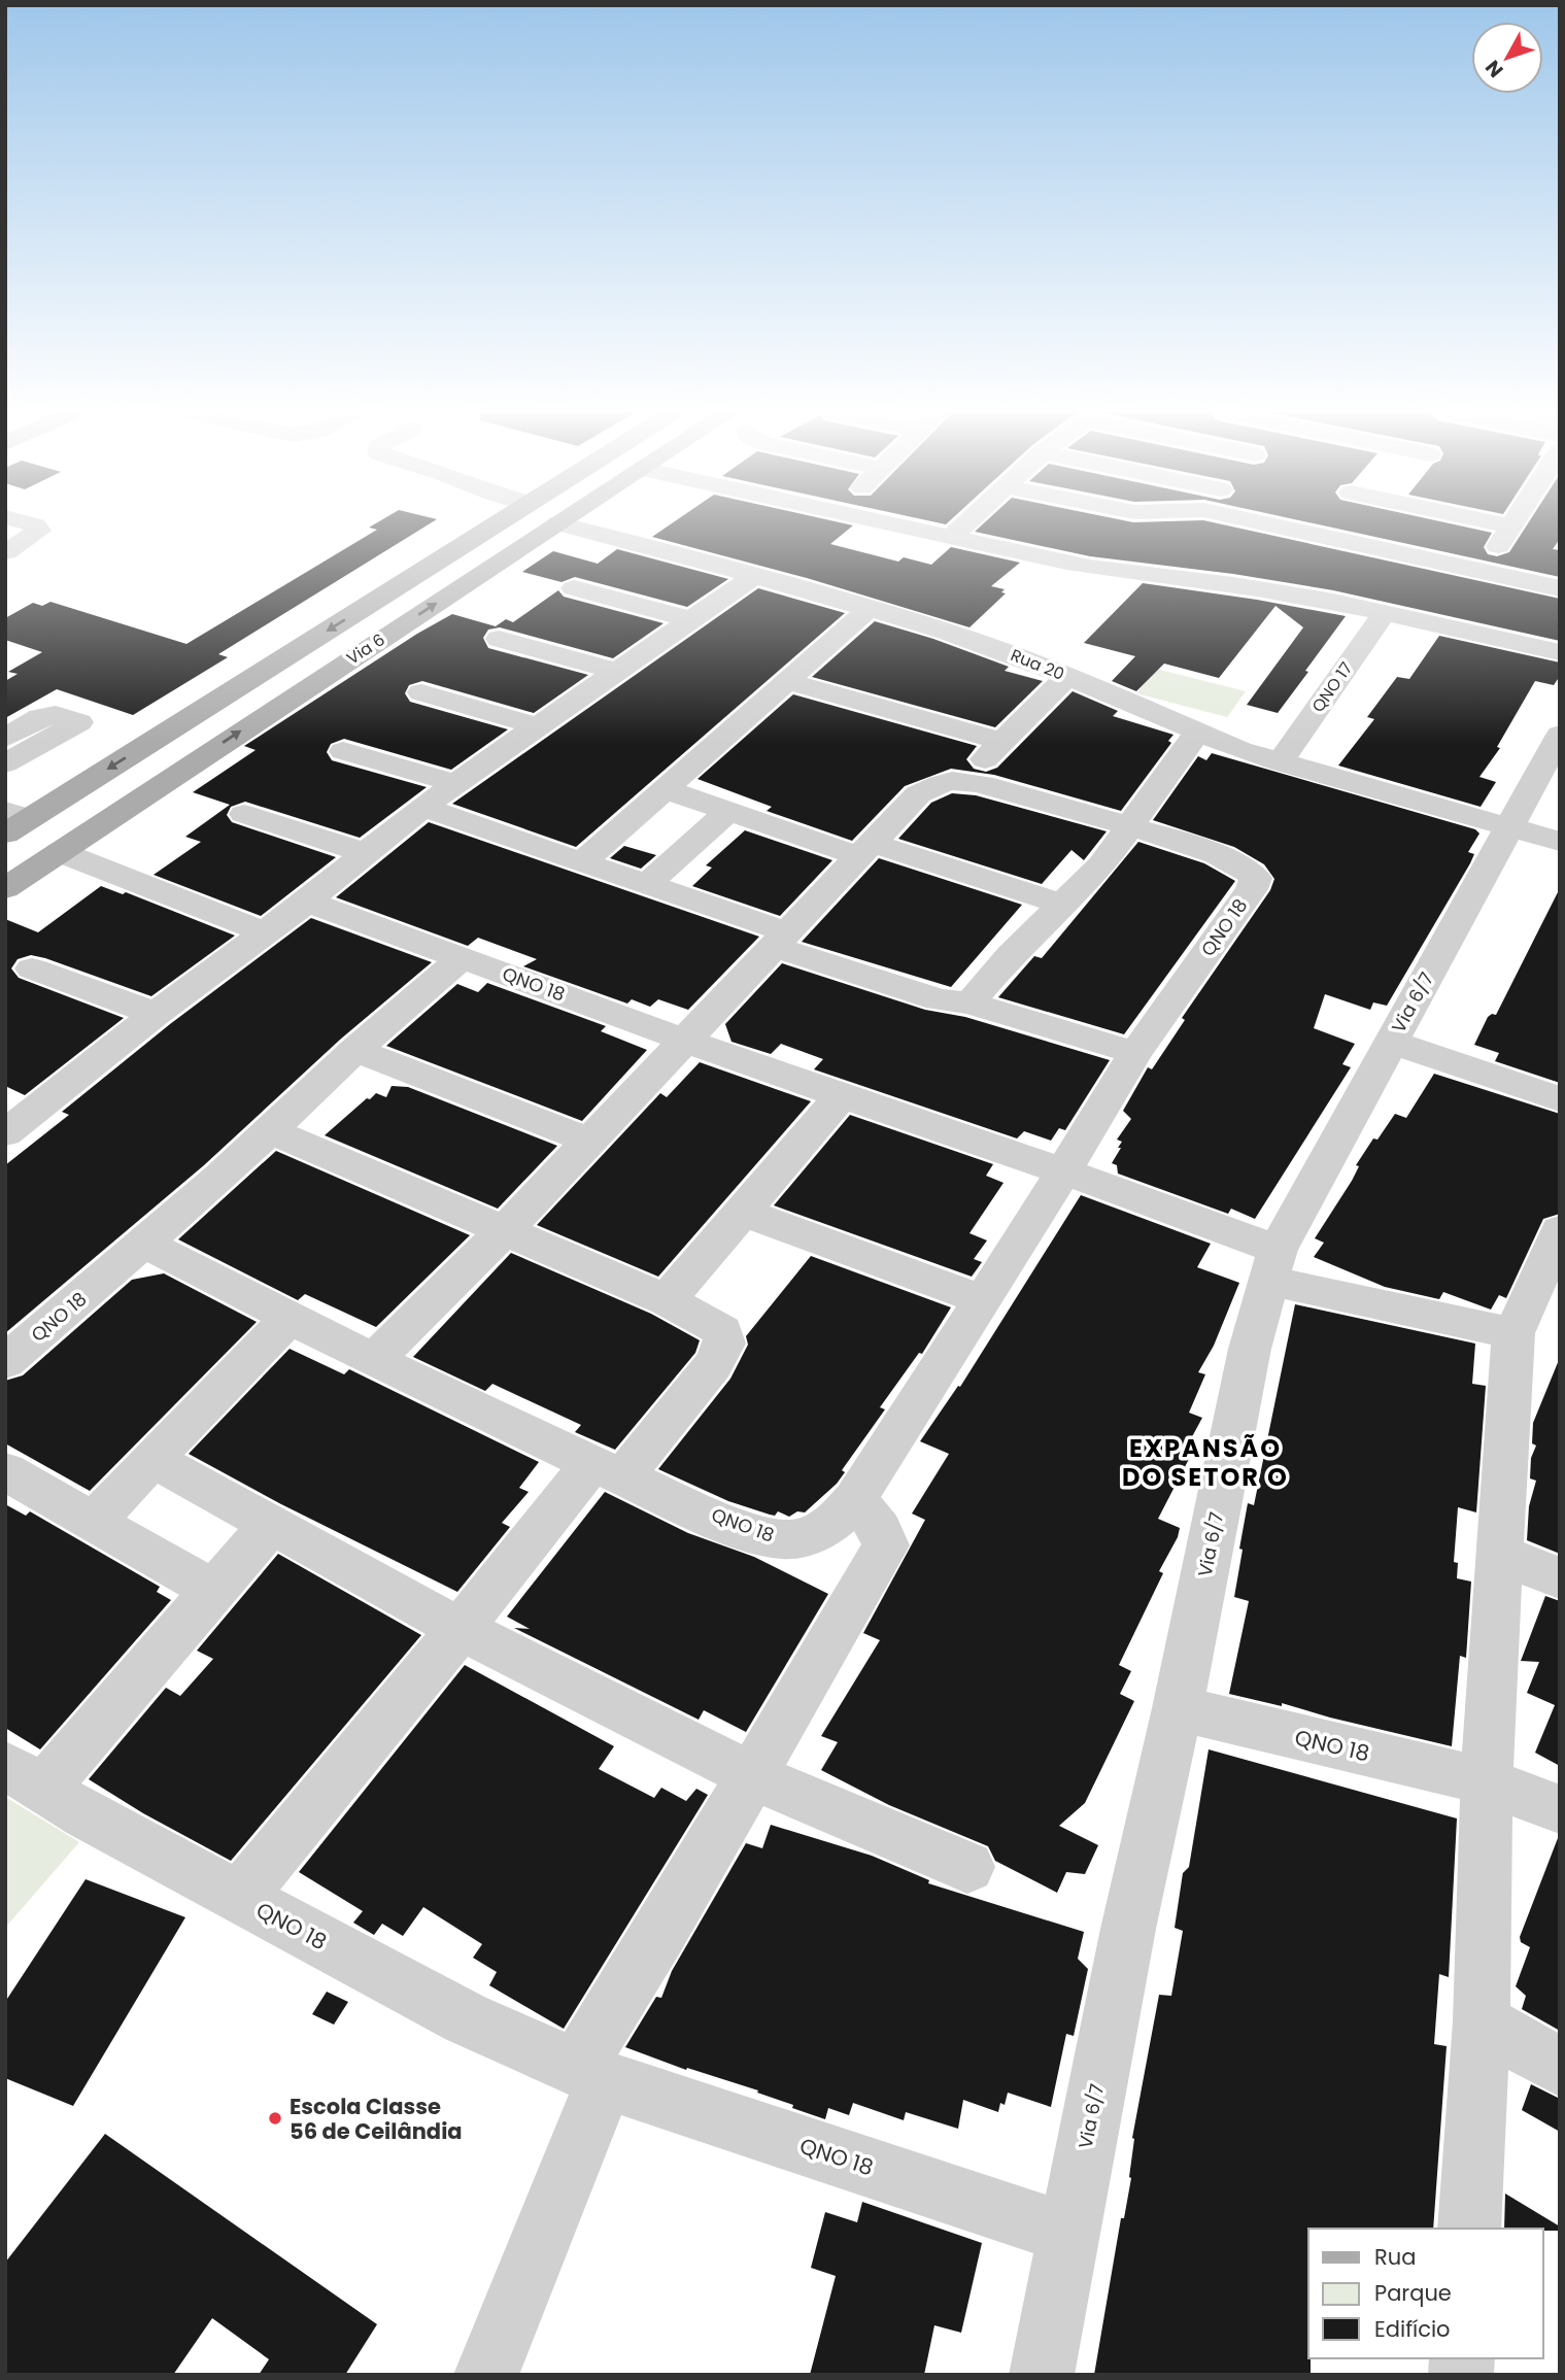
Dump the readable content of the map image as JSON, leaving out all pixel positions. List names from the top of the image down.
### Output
{
  "streets": {
    "main road": ["Via 6"],
    "street": [
      "Rua 20",
      "QNO 17",
      "QNO 18",
      "Via 6/7"
    ]
  },
  "crossings": [
    ["Via 6", "Rua 20"],
    ["Rua 20", "QNO 17"],
    ["Rua 20", "Via 6/7"],
    ["QNO 18", "Via 6/7"]
  ],
  "districts": ["EXPANSÃO DO SETOR O"],
  "places": ["Escola Classe 56 de Ceilândia"],
  "legend": ["Rua", "Parque", "Edifício"],
  "north": "bottom left"
}
